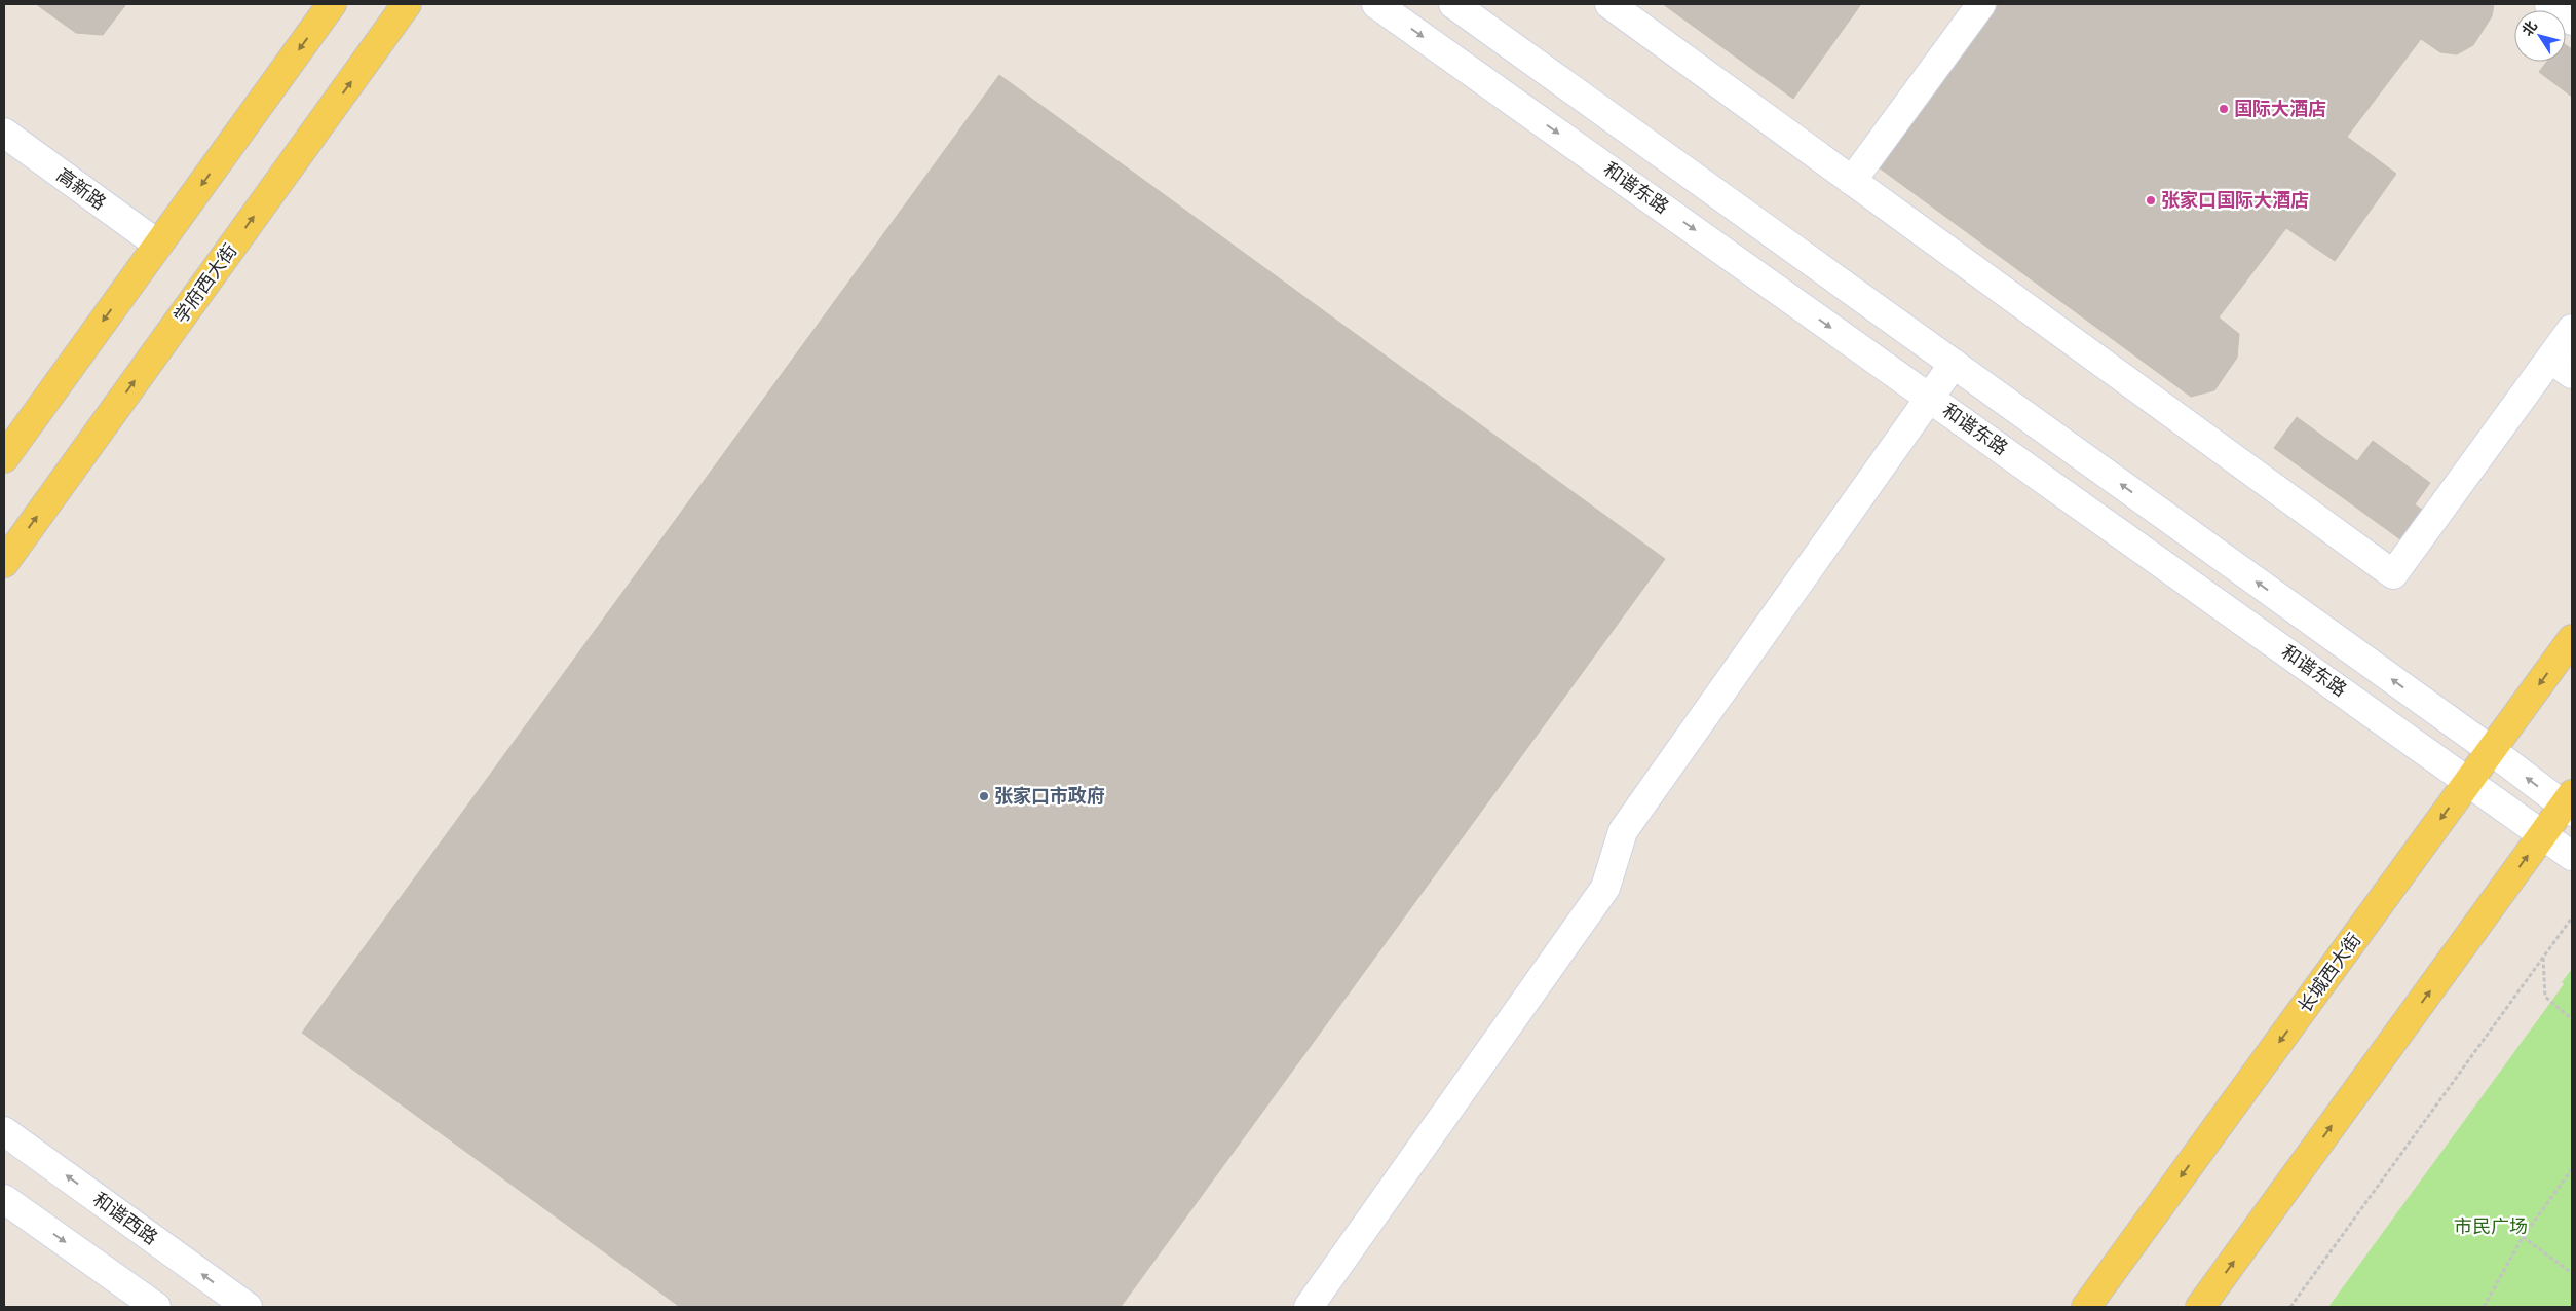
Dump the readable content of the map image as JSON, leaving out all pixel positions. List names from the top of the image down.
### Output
{
  "streets": {
    "main road": ["学府西大街", "长城西大街"],
    "street": ["和谐东路", "高新路", "和谐西路"]
  },
  "crossings": [
    ["和谐东路", "长城西大街"]
  ],
  "parks": ["市民广场"],
  "places": ["国际大酒店", "张家口国际大酒店", "张家口市政府"],
  "north": "top left"
}
